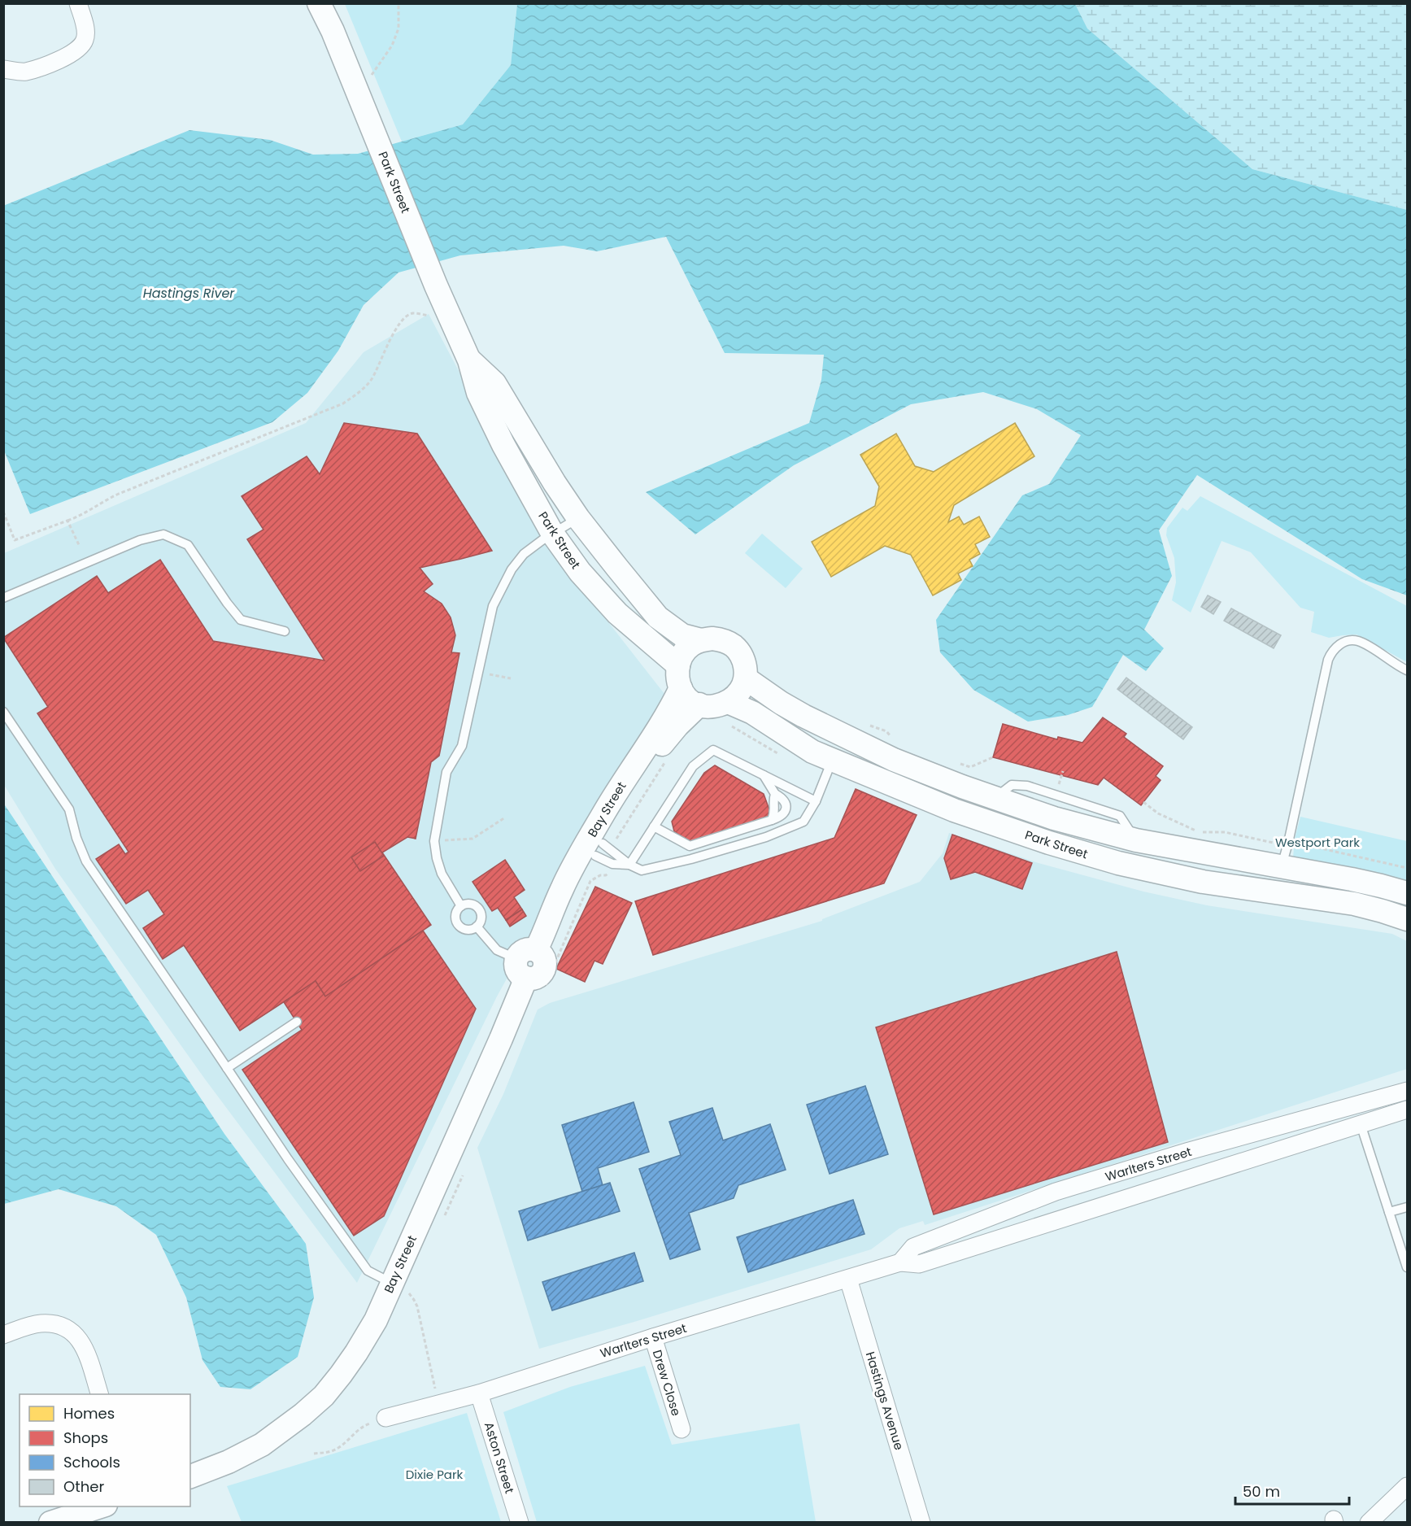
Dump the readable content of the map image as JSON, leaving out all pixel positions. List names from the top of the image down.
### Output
{
  "streets": {
    "street": [
      "Park Street",
      "Bay Street",
      "Warlters Street",
      "Drew Close",
      "Hastings Avenue",
      "Aston Street"
    ]
  },
  "crossings": [
    ["Park Street", "Bay Street"],
    ["Warlters Street", "Drew Close"],
    ["Warlters Street", "Hastings Avenue"],
    ["Warlters Street", "Aston Street"]
  ],
  "water": ["Hastings River"],
  "parks": ["Westport Park", "Dixie Park"],
  "legend": [
    "Homes",
    "Shops",
    "Schools",
    "Other"
  ],
  "scale_bar": "50 m"
}
